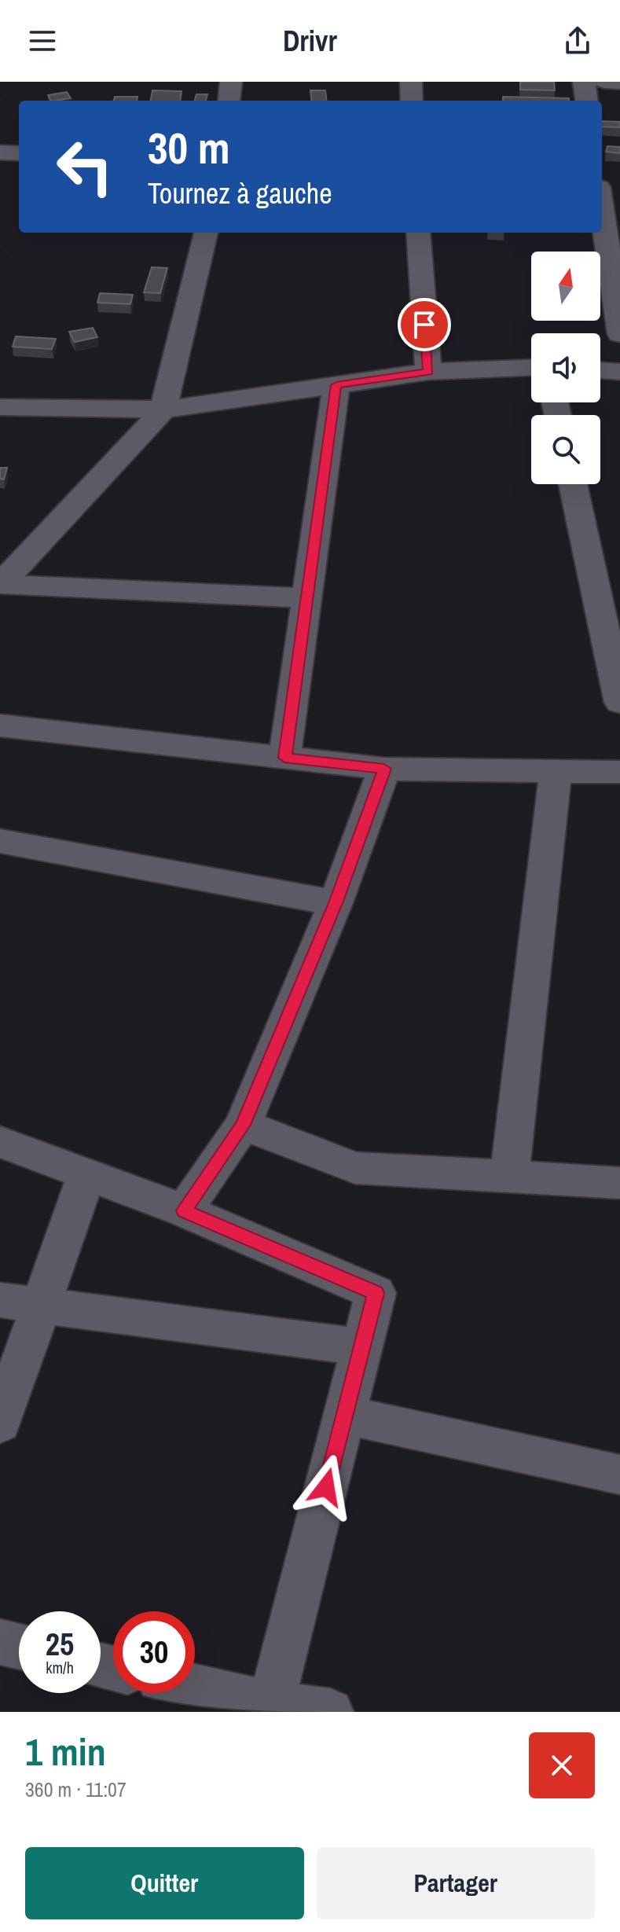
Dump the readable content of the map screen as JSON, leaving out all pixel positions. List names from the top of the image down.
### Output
{
  "north": "top",
  "page": {
    "header": "Drivr",
    "turn": ["30 m", "Tournez à gauche"],
    "speed": "25 km/h",
    "limit": "30",
    "heading": ["1 min", "360 m · 11:07"],
    "buttons": ["Quitter", "Partager"]
  }
}
